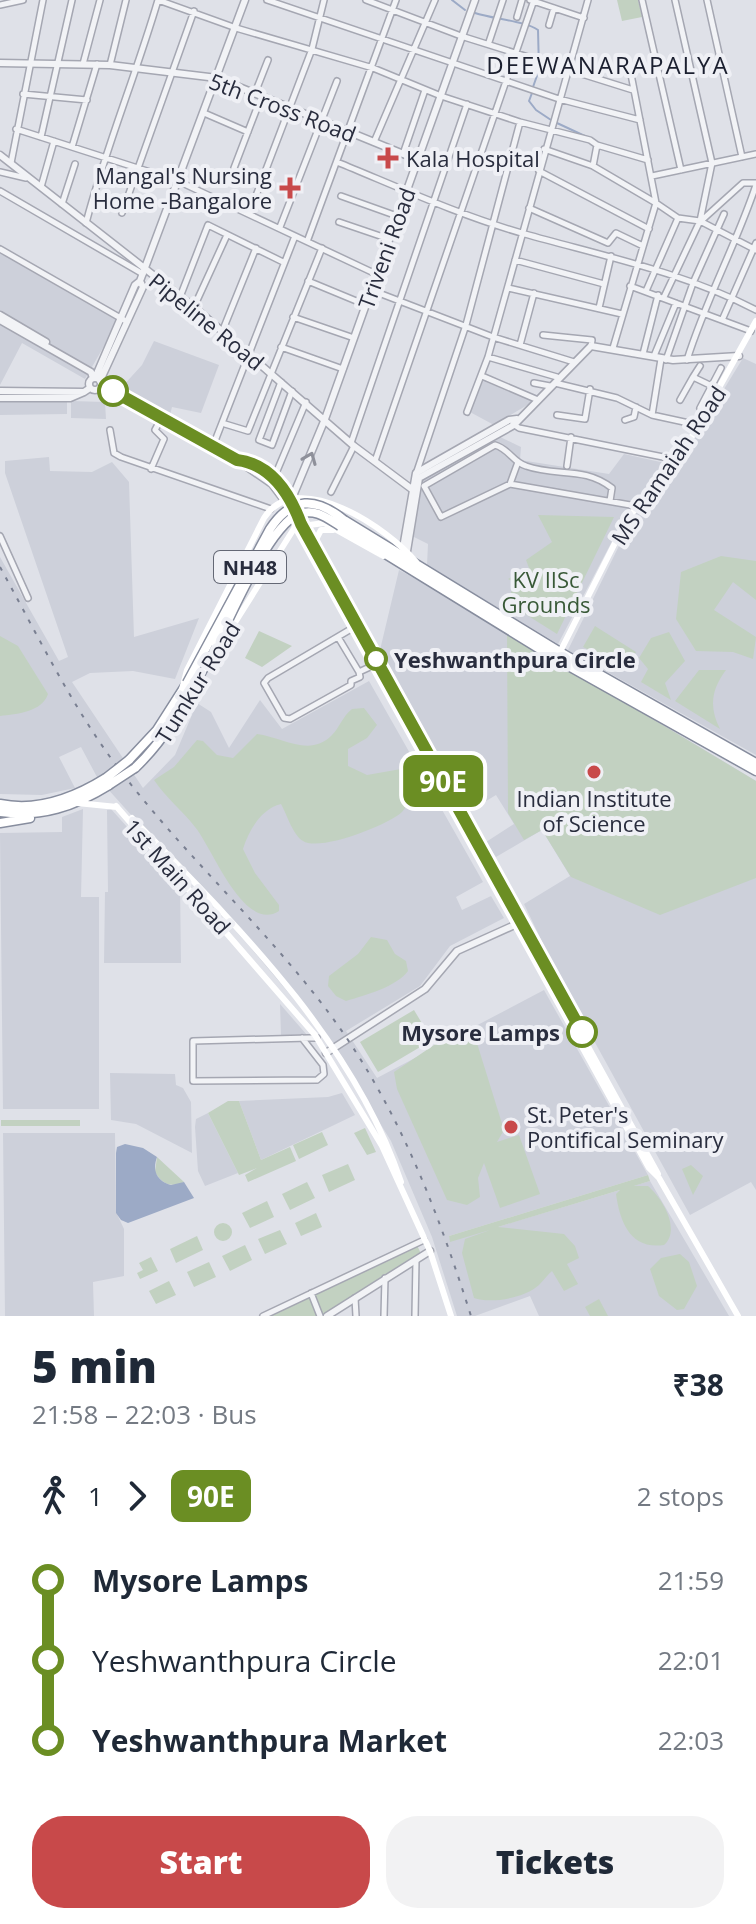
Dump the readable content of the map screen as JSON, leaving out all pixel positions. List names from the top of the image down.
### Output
{
  "streets": {
    "highway": ["NH48", "Tumkur Road"],
    "main road": ["MS Ramaiah Road", "1st Main Road"],
    "street": ["5th Cross Road", "Triveni Road", "Pipeline Road"]
  },
  "crossings": [
    ["5th Cross Road", "Triveni Road"],
    ["Triveni Road", "Pipeline Road"],
    ["MS Ramaiah Road", "NH48"],
    ["NH48", "Tumkur Road"]
  ],
  "districts": ["DEEWANARAPALYA"],
  "parks": ["KV IISc Grounds"],
  "places": {
    "health": ["Kala Hospital", "Mangal's Nursing Home -Bangalore"],
    "other": [
      "Yeshwanthpura Circle",
      "Indian Institute of Science",
      "Mysore Lamps",
      "St. Peter's Pontifical Seminary"
    ]
  },
  "lines": ["bus line 90E"],
  "page": {
    "on_map": "90E",
    "heading": ["5 min", "21:58 – 22:03 · Bus", "₹38"],
    "legs": ["1", "90E", "2 stops"],
    "list": [
      {
        "name": "Mysore Lamps",
        "value": "21:59"
      },
      {
        "name": "Yeshwanthpura Circle",
        "value": "22:01"
      },
      {
        "name": "Yeshwanthpura Market",
        "value": "22:03"
      }
    ],
    "buttons": ["Start", "Tickets"]
  }
}
